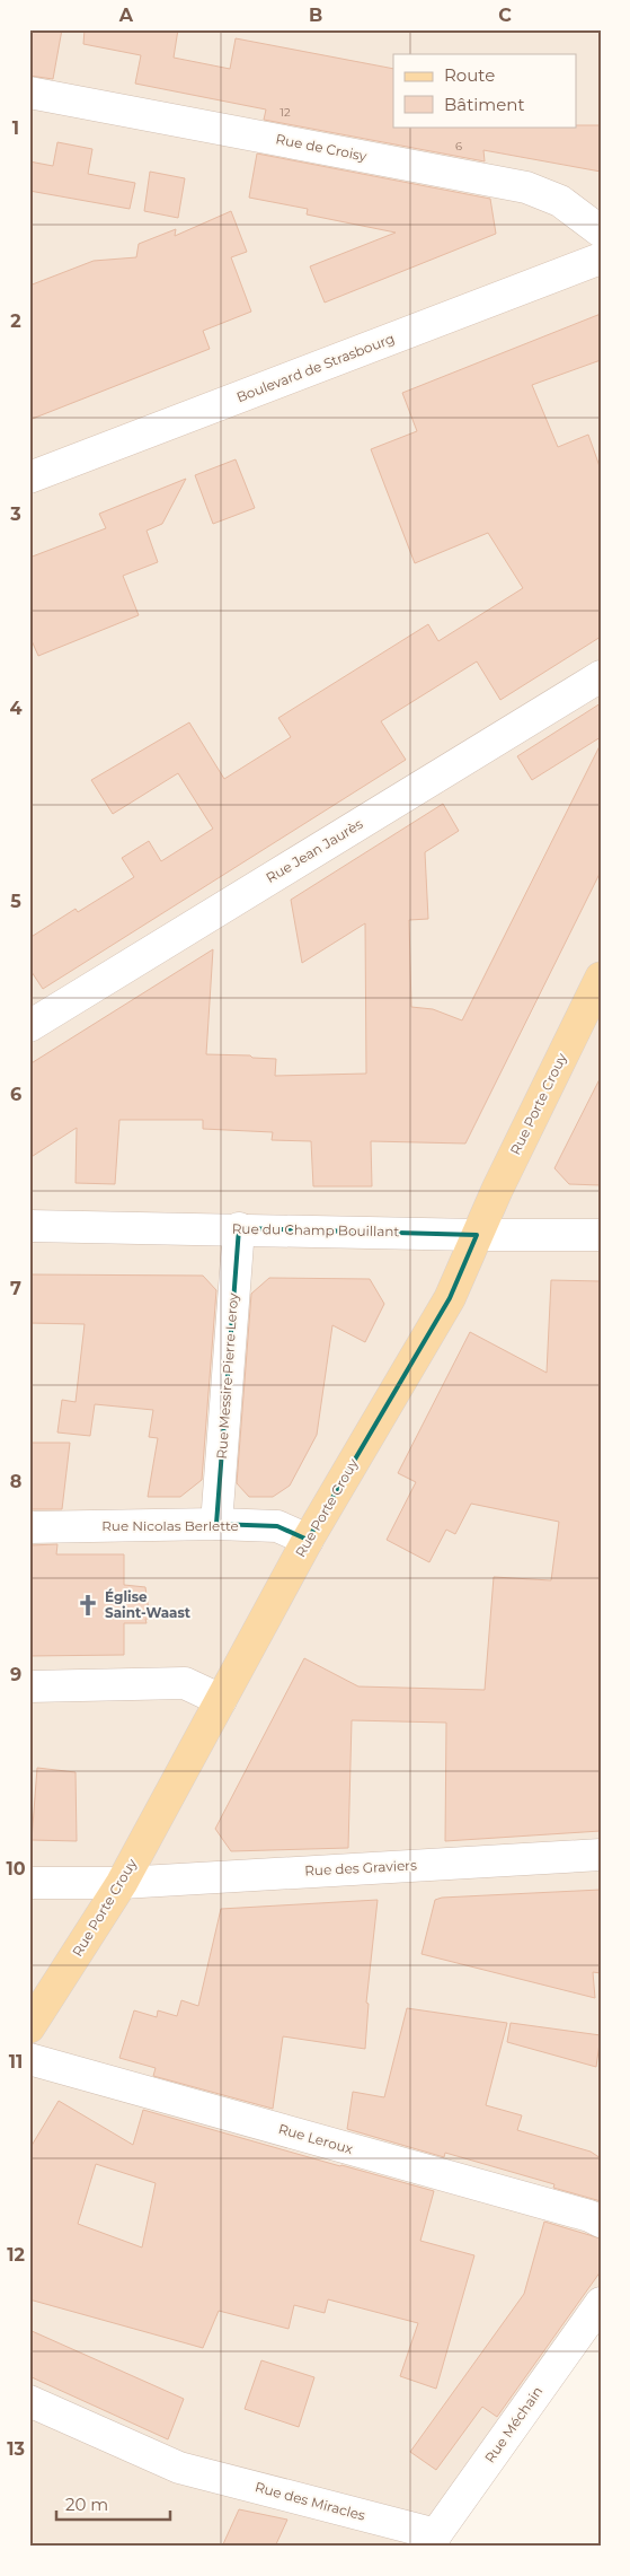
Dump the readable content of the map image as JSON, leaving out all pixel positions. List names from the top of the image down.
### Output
{
  "streets": {
    "main road": ["Rue Porte Crouy"],
    "street": [
      "Rue de Croisy",
      "Boulevard de Strasbourg",
      "Rue Jean Jaurès",
      "Rue du Champ Bouillant",
      "Rue Messire Pierre Leroy",
      "Rue Nicolas Berlette",
      "Rue des Graviers",
      "Rue Leroux",
      "Rue Méchain",
      "Rue des Miracles"
    ]
  },
  "crossings": [
    ["Rue Porte Crouy", "Rue du Champ Bouillant"],
    ["Rue Porte Crouy", "Rue Nicolas Berlette"],
    ["Rue Porte Crouy", "Rue des Graviers"],
    ["Rue du Champ Bouillant", "Rue Messire Pierre Leroy"],
    ["Rue Messire Pierre Leroy", "Rue Nicolas Berlette"],
    ["Rue Méchain", "Rue des Miracles"]
  ],
  "places": {
    "church": ["Église Saint-Waast"]
  },
  "house_numbers": ["12", "6"],
  "legend": ["Route", "Bâtiment"],
  "scale_bar": "20 m",
  "grid": {
    "columns": ["A", "B", "C"],
    "rows": [
      "1",
      "2",
      "3",
      "4",
      "5",
      "6",
      "7",
      "8",
      "9",
      "10",
      "11",
      "12",
      "13"
    ]
  }
}
